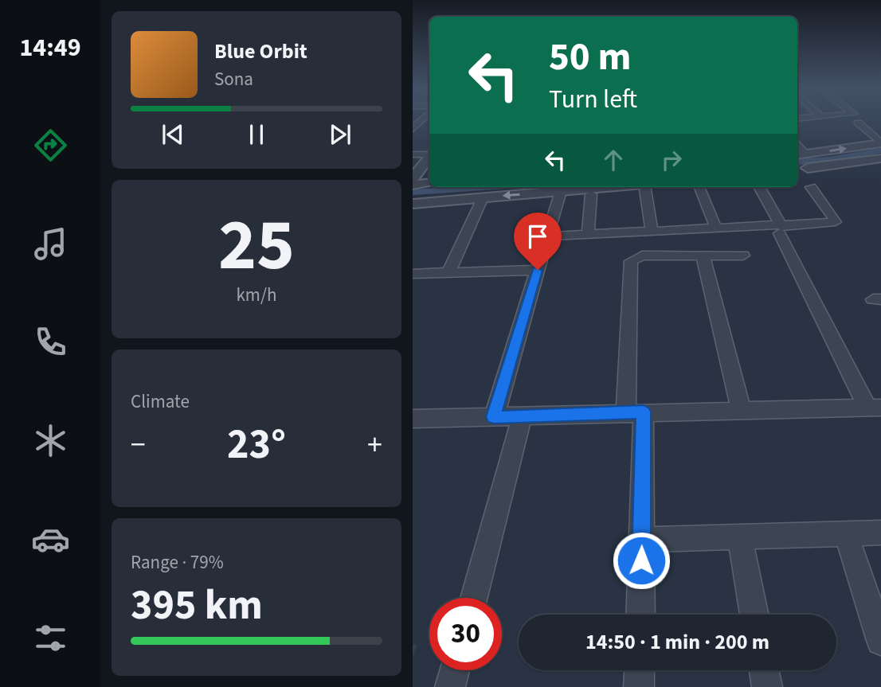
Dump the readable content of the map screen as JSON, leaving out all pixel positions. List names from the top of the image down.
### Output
{
  "page": {
    "tabs": "14:49",
    "turn": ["50 m", "Turn left"],
    "song": ["Blue Orbit", "Sona"],
    "tile": [
      ["25", "km/h"],
      "Climate",
      ["Range · 79%", "395 km"]
    ],
    "heat": ["−", "23°", "+"],
    "limit": "30",
    "trip": "14:50 · 1 min · 200 m"
  }
}
